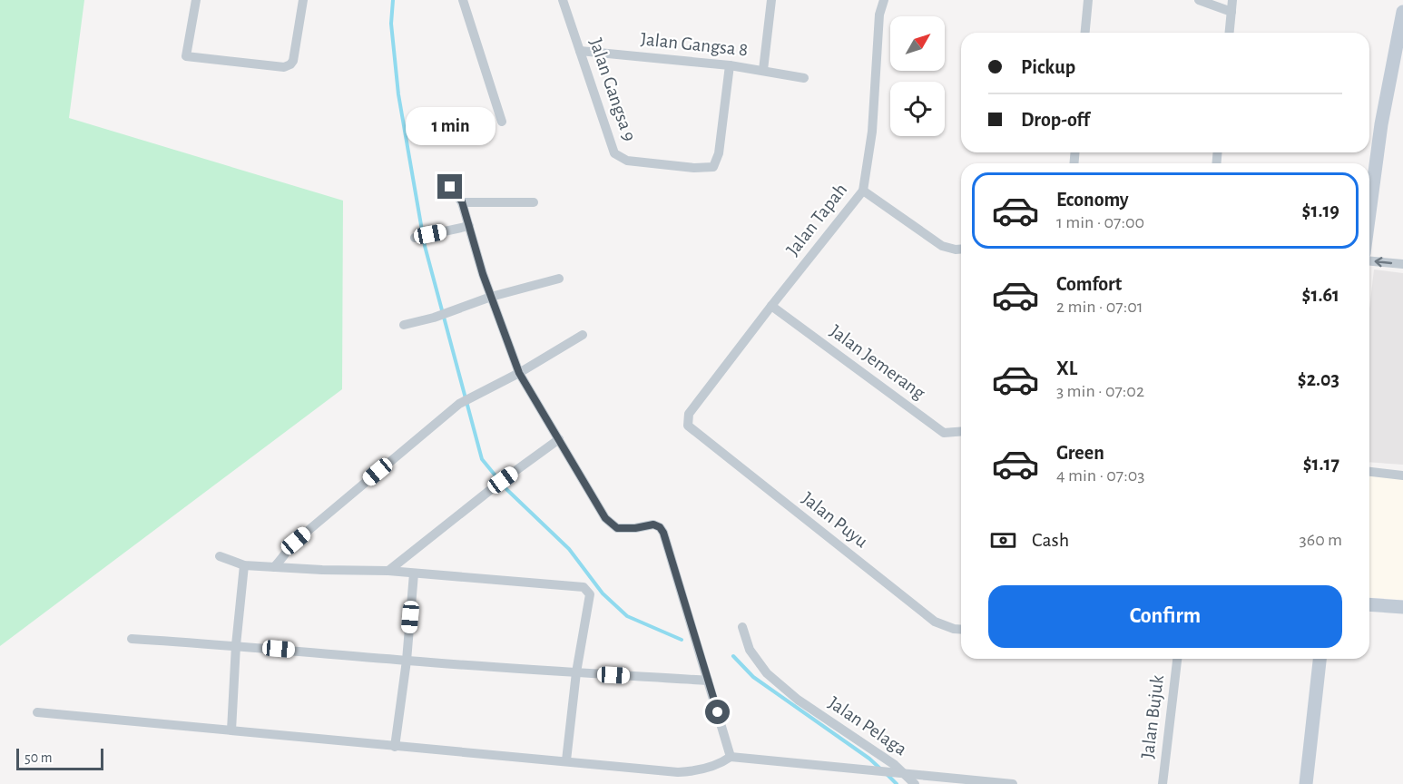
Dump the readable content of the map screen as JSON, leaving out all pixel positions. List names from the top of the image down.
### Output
{
  "streets": {
    "street": [
      "Jalan Gangsa 8",
      "Jalan Gangsa 9",
      "Jalan Tapah",
      "Jalan Jemerang",
      "Jalan Puyu",
      "Jalan Bujuk",
      "Jalan Pelaga"
    ]
  },
  "crossings": [
    ["Jalan Gangsa 8", "Jalan Gangsa 9"],
    ["Jalan Tapah", "Jalan Jemerang"],
    ["Jalan Tapah", "Jalan Puyu"]
  ],
  "scale_bar": "50 m",
  "north": "top right",
  "page": {
    "banner": ["Pickup", "Drop-off"],
    "bubble": "1 min",
    "list": [
      {
        "name": "Economy",
        "note": "1 min · 07:00",
        "value": "$1.19"
      },
      {
        "name": "Comfort",
        "note": "2 min · 07:01",
        "value": "$1.61"
      },
      {
        "name": "XL",
        "note": "3 min · 07:02",
        "value": "$2.03"
      },
      {
        "name": "Green",
        "note": "4 min · 07:03",
        "value": "$1.17"
      }
    ],
    "pay": ["Cash", "360 m"],
    "buttons": "Confirm",
    "scale": "50 m"
  }
}
